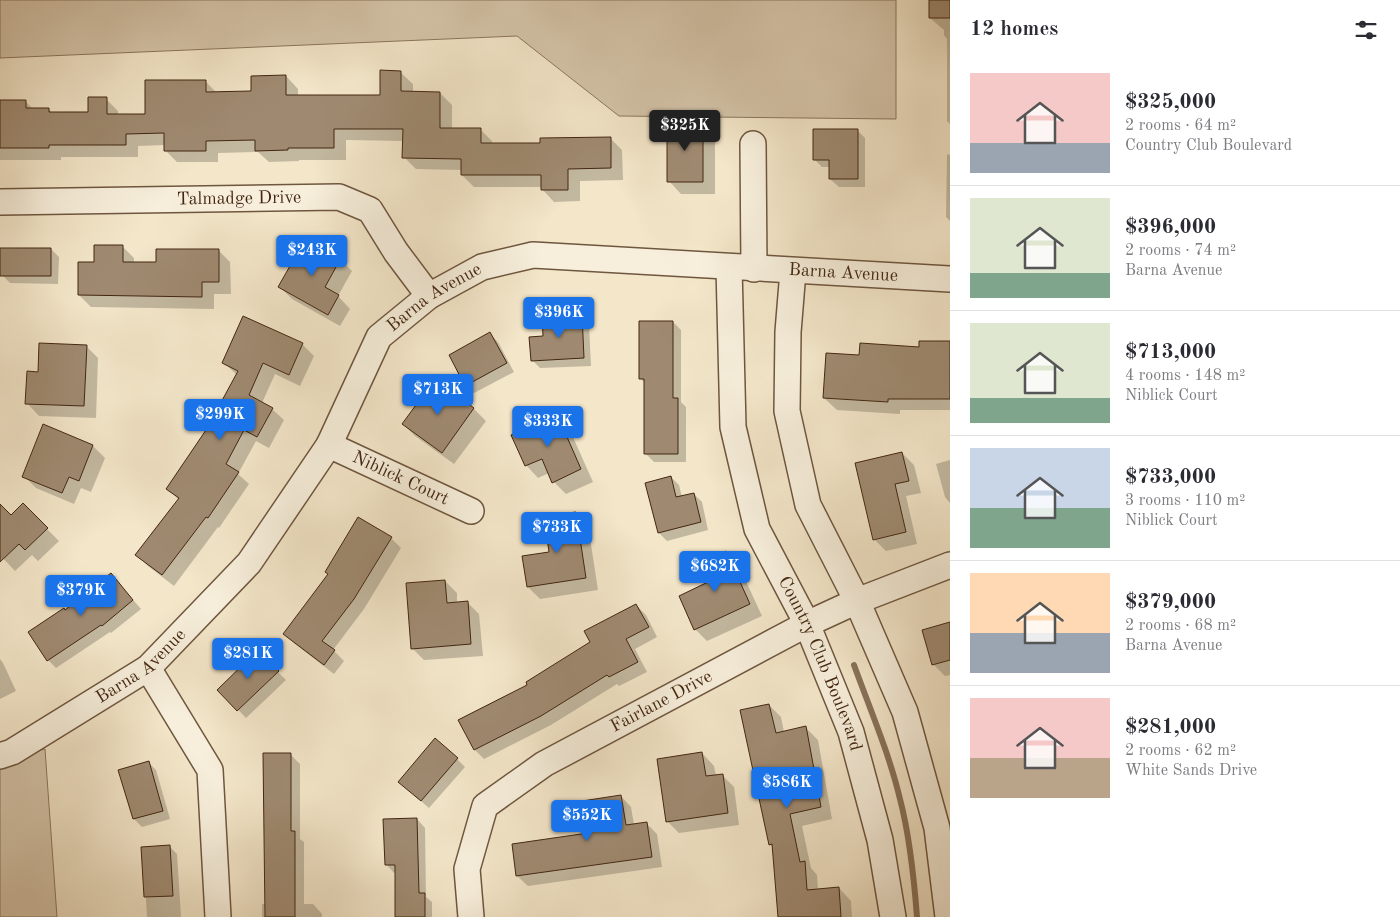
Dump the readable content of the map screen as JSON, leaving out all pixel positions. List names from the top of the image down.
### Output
{
  "streets": {
    "street": [
      "Talmadge Drive",
      "Barna Avenue",
      "Niblick Court",
      "Country Club Boulevard",
      "Fairlane Drive"
    ]
  },
  "crossings": [
    ["Talmadge Drive", "Barna Avenue"],
    ["Barna Avenue", "Niblick Court"],
    ["Barna Avenue", "Country Club Boulevard"],
    ["Country Club Boulevard", "Fairlane Drive"]
  ],
  "page": {
    "heading": "12 homes",
    "list": [
      {
        "name": "$325,000",
        "note": "2 rooms · 64 m² · Country Club Boulevard"
      },
      {
        "name": "$396,000",
        "note": "2 rooms · 74 m² · Barna Avenue"
      },
      {
        "name": "$713,000",
        "note": "4 rooms · 148 m² · Niblick Court"
      },
      {
        "name": "$733,000",
        "note": "3 rooms · 110 m² · Niblick Court"
      },
      {
        "name": "$379,000",
        "note": "2 rooms · 68 m² · Barna Avenue"
      },
      {
        "name": "$281,000",
        "note": "2 rooms · 62 m² · White Sands Drive"
      }
    ],
    "price": [
      "$325K",
      "$243K",
      "$396K",
      "$713K",
      "$299K",
      "$333K",
      "$733K",
      "$682K",
      "$379K",
      "$281K",
      "$586K",
      "$552K"
    ]
  }
}
